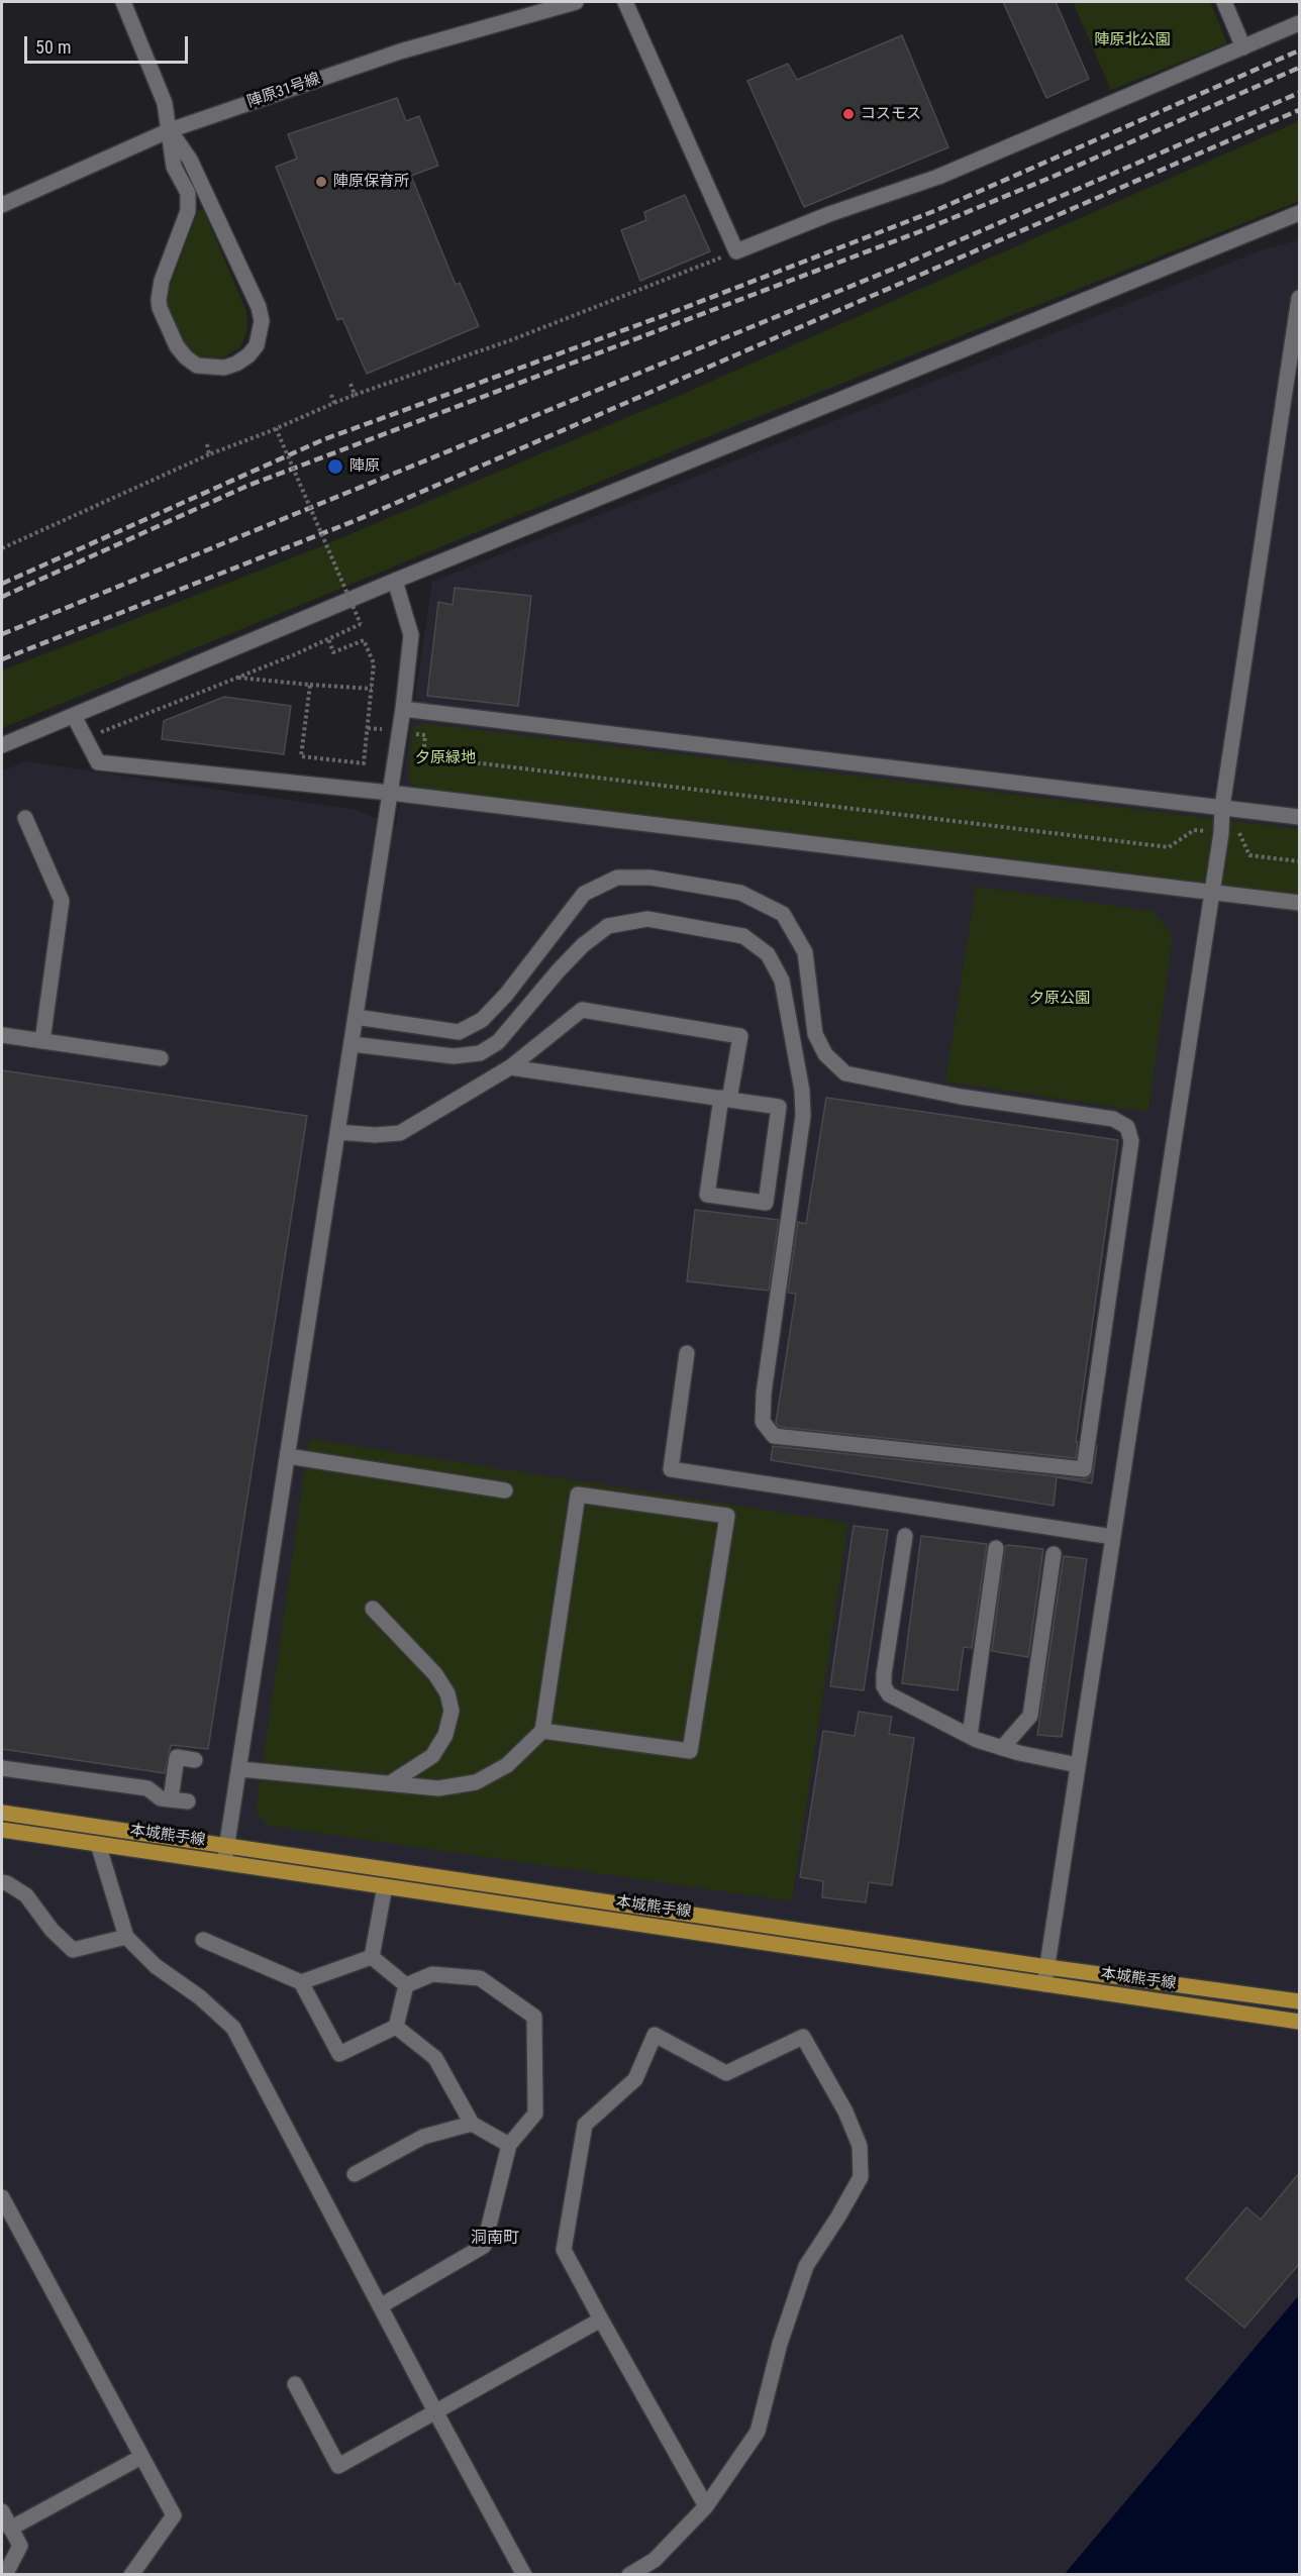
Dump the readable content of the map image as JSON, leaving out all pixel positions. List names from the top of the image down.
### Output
{
  "streets": {
    "main road": ["本城熊手線"],
    "street": ["陣原31号線"]
  },
  "districts": ["洞南町"],
  "parks": ["陣原北公園", "夕原緑地", "夕原公園"],
  "places": ["コスモス", "陣原保育所", "陣原"],
  "scale_bar": "50 m"
}
